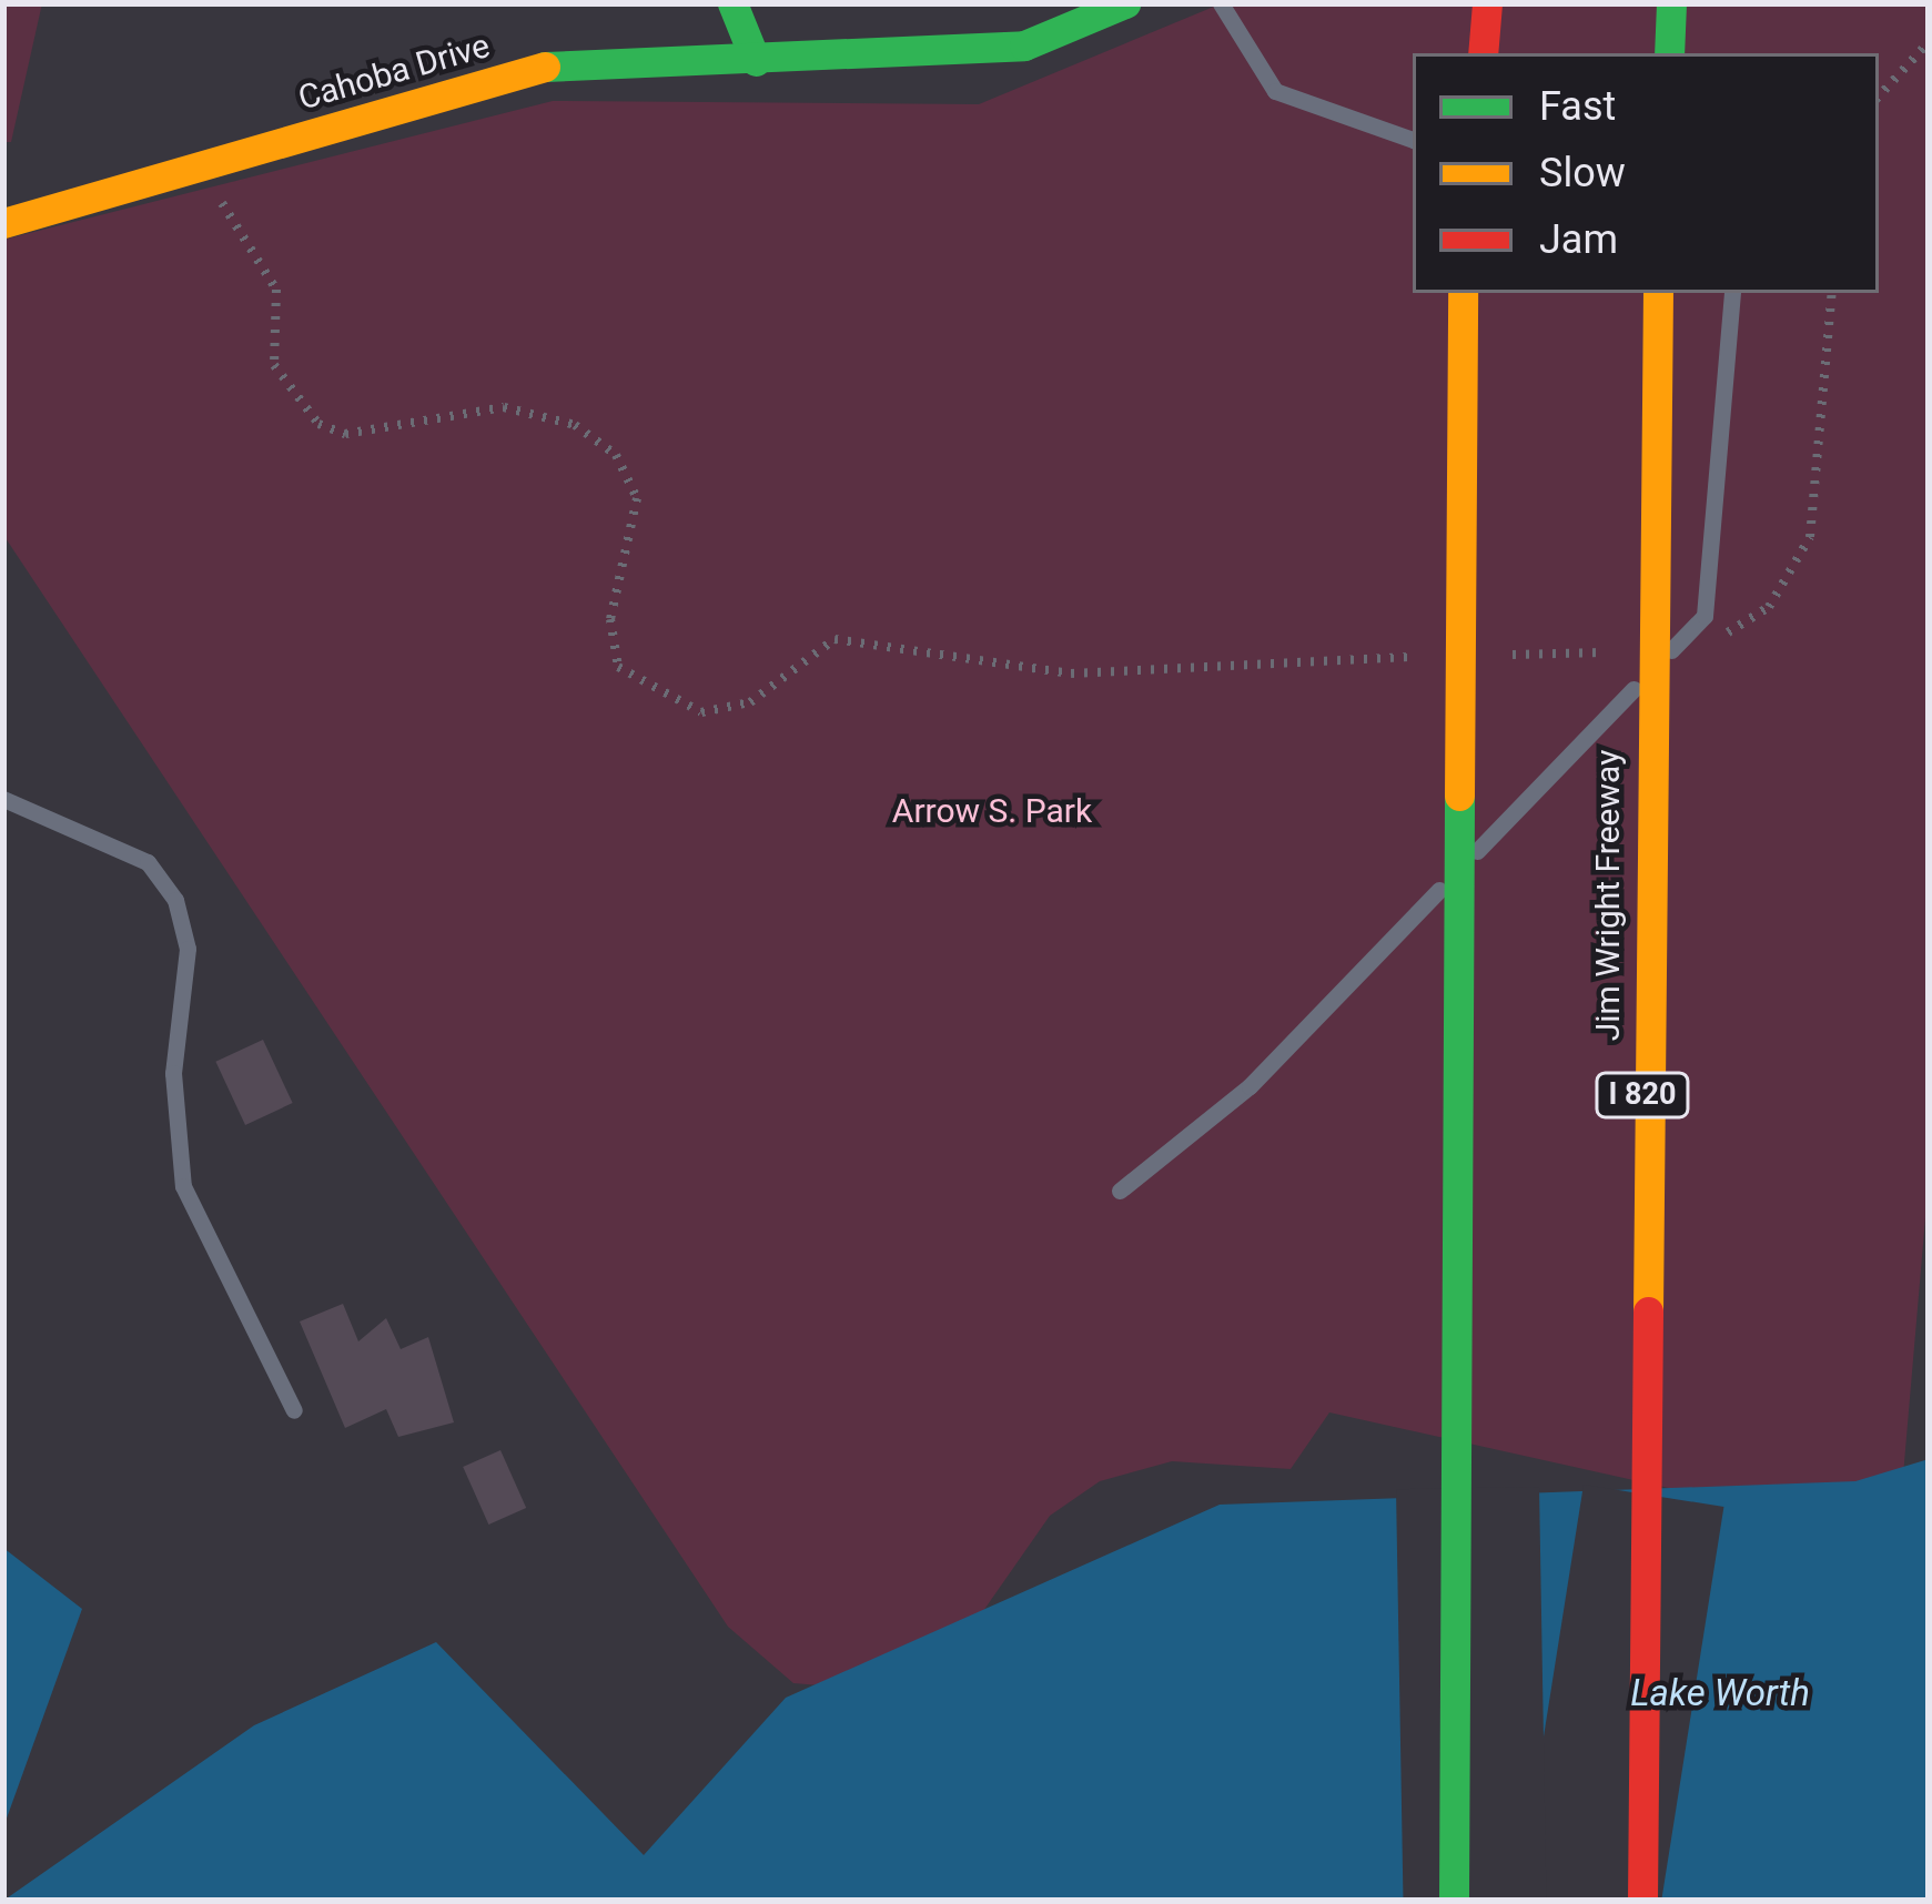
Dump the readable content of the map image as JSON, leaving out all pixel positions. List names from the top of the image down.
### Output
{
  "streets": {
    "main road": ["Cahoba Drive", "Jim Wright Freeway", "I 820"]
  },
  "water": ["Lake Worth"],
  "parks": ["Arrow S. Park"],
  "legend": ["Fast", "Slow", "Jam"]
}
